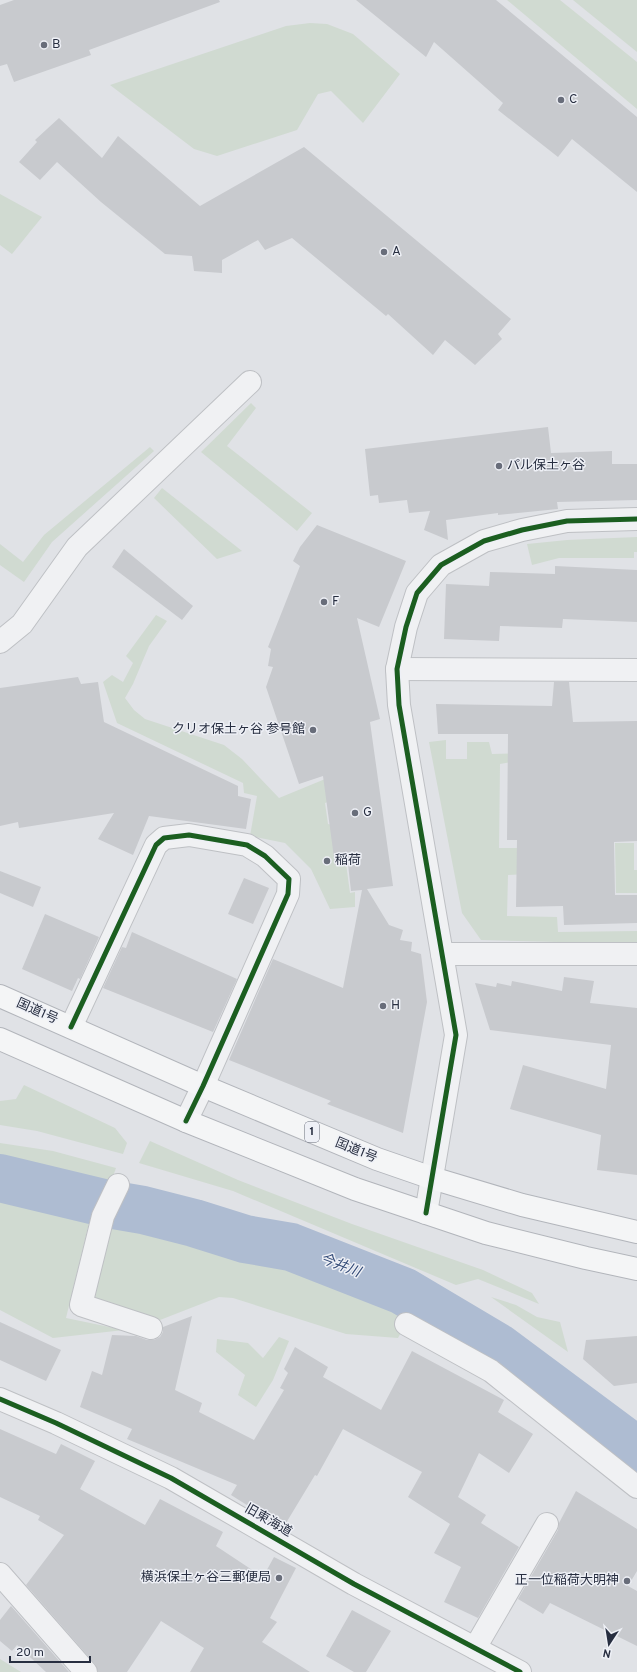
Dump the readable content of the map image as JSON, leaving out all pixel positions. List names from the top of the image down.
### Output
{
  "streets": {
    "highway": ["国道1号", "1"],
    "street": ["旧東海道"]
  },
  "water": ["今井川"],
  "places": [
    "B",
    "C",
    "A",
    "パル保土ヶ谷",
    "F",
    "クリオ保土ヶ谷 参号館",
    "G",
    "稲荷",
    "H",
    "横浜保土ヶ谷三郵便局",
    "正一位稲荷大明神"
  ],
  "scale_bar": "20 m",
  "north": "bottom"
}
